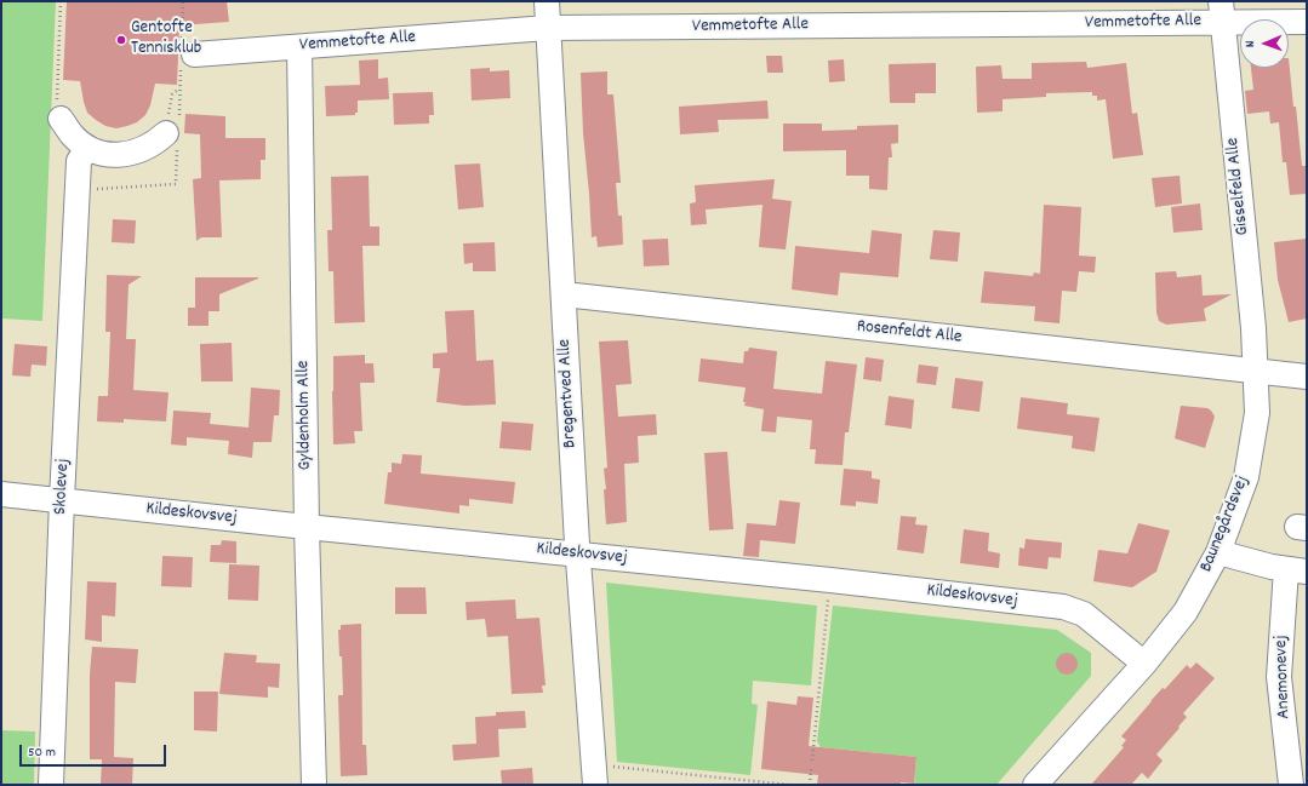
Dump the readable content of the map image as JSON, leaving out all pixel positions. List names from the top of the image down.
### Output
{
  "streets": {
    "street": [
      "Vemmetofte Alle",
      "Gisselfeld Alle",
      "Rosenfeldt Alle",
      "Bregentved Alle",
      "Gyldenholm Alle",
      "Skolevej",
      "Kildeskovsvej",
      "Baunegårdsvej",
      "Anemonevej"
    ]
  },
  "crossings": [
    ["Vemmetofte Alle", "Gisselfeld Alle"],
    ["Vemmetofte Alle", "Bregentved Alle"],
    ["Vemmetofte Alle", "Gyldenholm Alle"],
    ["Gisselfeld Alle", "Rosenfeldt Alle"],
    ["Gisselfeld Alle", "Baunegårdsvej"],
    ["Rosenfeldt Alle", "Bregentved Alle"],
    ["Rosenfeldt Alle", "Baunegårdsvej"],
    ["Bregentved Alle", "Kildeskovsvej"],
    ["Gyldenholm Alle", "Kildeskovsvej"],
    ["Skolevej", "Kildeskovsvej"],
    ["Kildeskovsvej", "Baunegårdsvej"]
  ],
  "places": ["Gentofte Tennisklub"],
  "scale_bar": "50 m",
  "north": "left"
}
